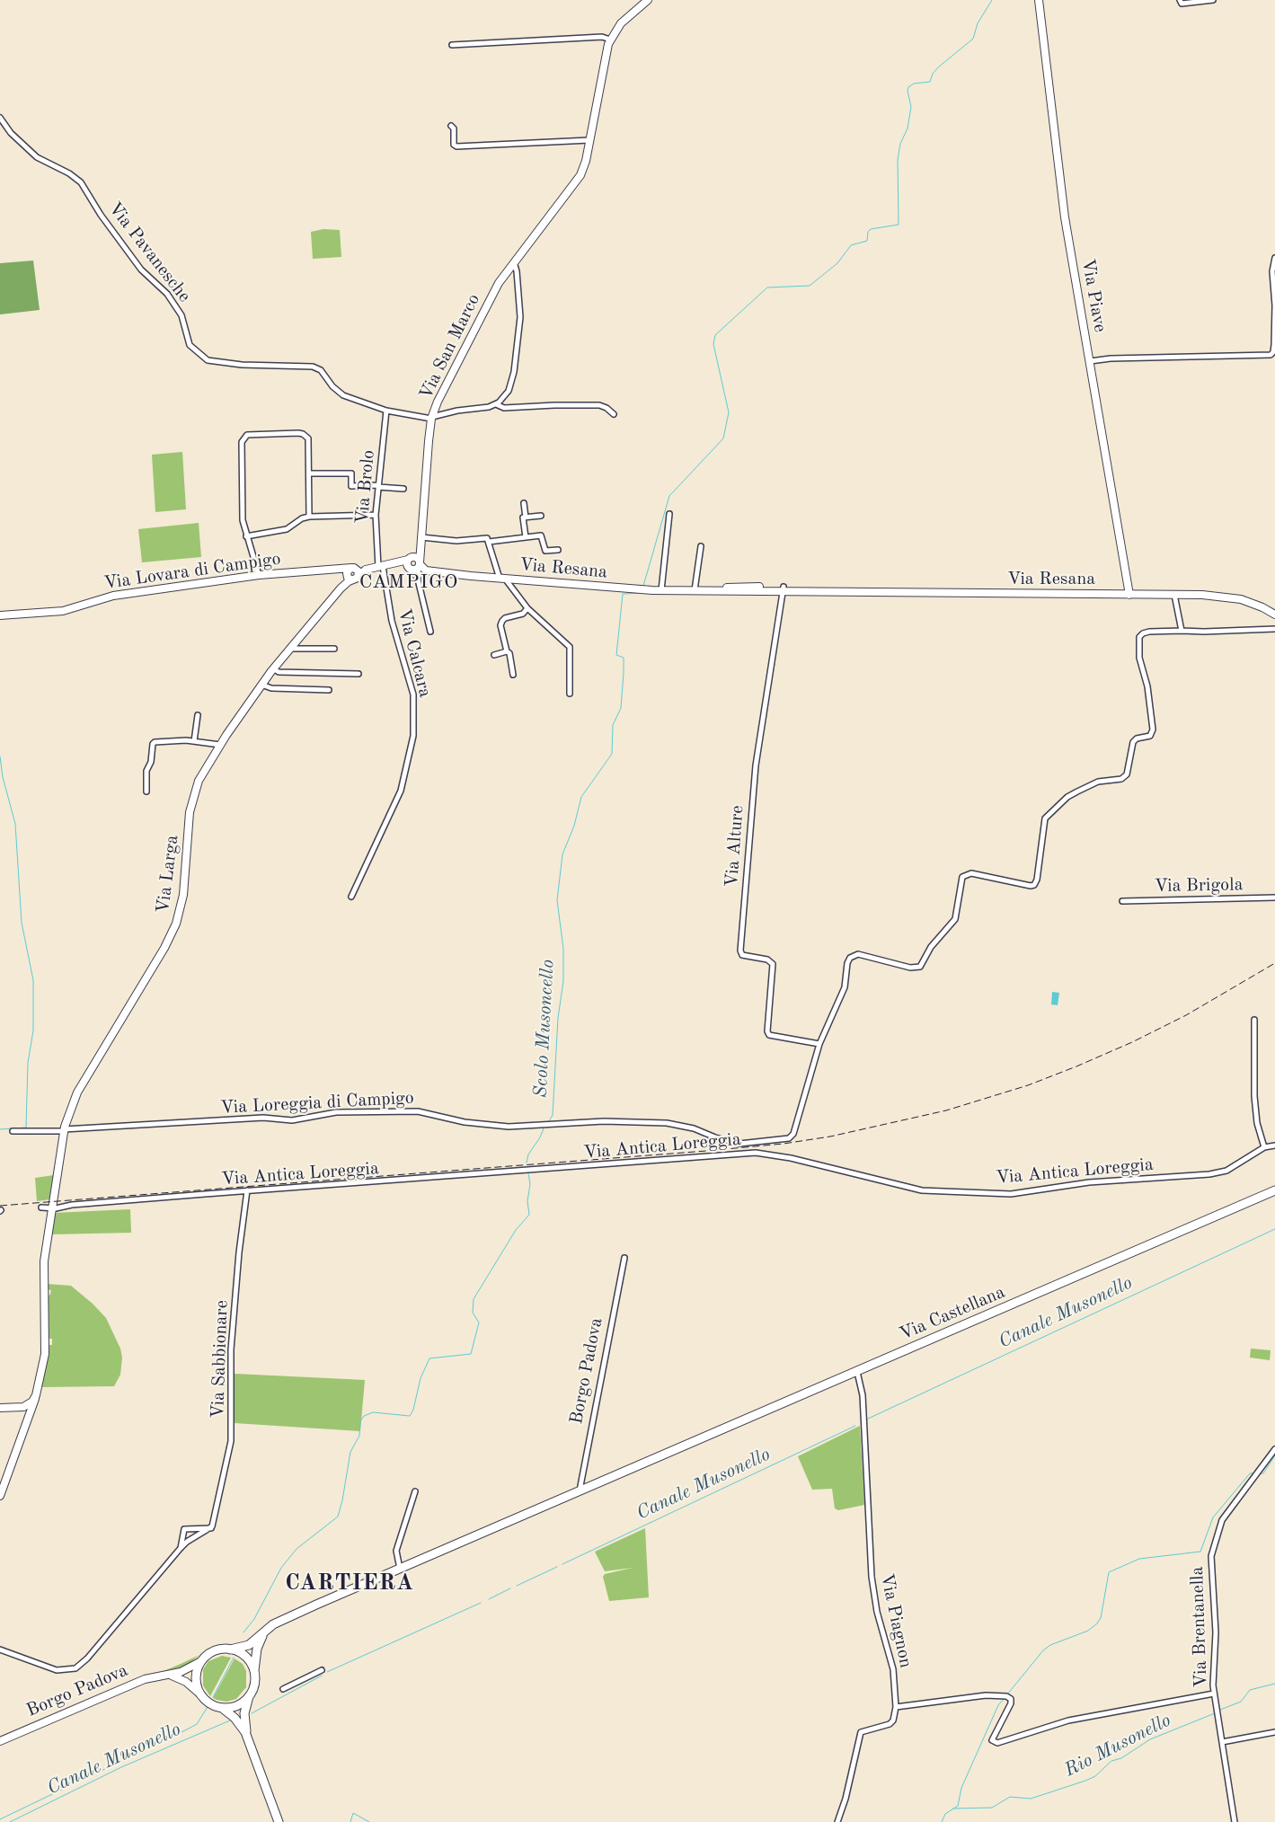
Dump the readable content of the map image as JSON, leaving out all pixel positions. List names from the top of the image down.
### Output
{
  "streets": {
    "main road": ["Via Castellana"],
    "street": [
      "Via Pavanesche",
      "Via Piave",
      "Via San Marco",
      "Via Brolo",
      "Via Resana",
      "Via Lovara di Campigo",
      "Via Calcara",
      "Via Alture",
      "Via Larga",
      "Via Brigola",
      "Via Loreggia di Campigo",
      "Via Antica Loreggia",
      "Via Sabbionare",
      "Borgo Padova",
      "Via Piagnon",
      "Via Brentanella"
    ]
  },
  "crossings": [
    ["Via Pavanesche", "Via San Marco"],
    ["Via Pavanesche", "Via Brolo"],
    ["Via Piave", "Via Resana"],
    ["Via San Marco", "Via Resana"],
    ["Via San Marco", "Via Lovara di Campigo"],
    ["Via Brolo", "Via Lovara di Campigo"],
    ["Via Brolo", "Via Calcara"],
    ["Via Resana", "Via Lovara di Campigo"],
    ["Via Resana", "Via Alture"],
    ["Via Lovara di Campigo", "Via Calcara"],
    ["Via Lovara di Campigo", "Via Larga"],
    ["Via Alture", "Via Loreggia di Campigo"],
    ["Via Larga", "Via Loreggia di Campigo"],
    ["Via Larga", "Via Antica Loreggia"],
    ["Via Antica Loreggia", "Via Sabbionare"],
    ["Via Castellana", "Borgo Padova"],
    ["Via Castellana", "Via Piagnon"]
  ],
  "districts": ["CAMPIGO", "CARTIERA"],
  "water": ["Scolo Musoncello", "Canale Musonello", "Rio Musonello"]
}
